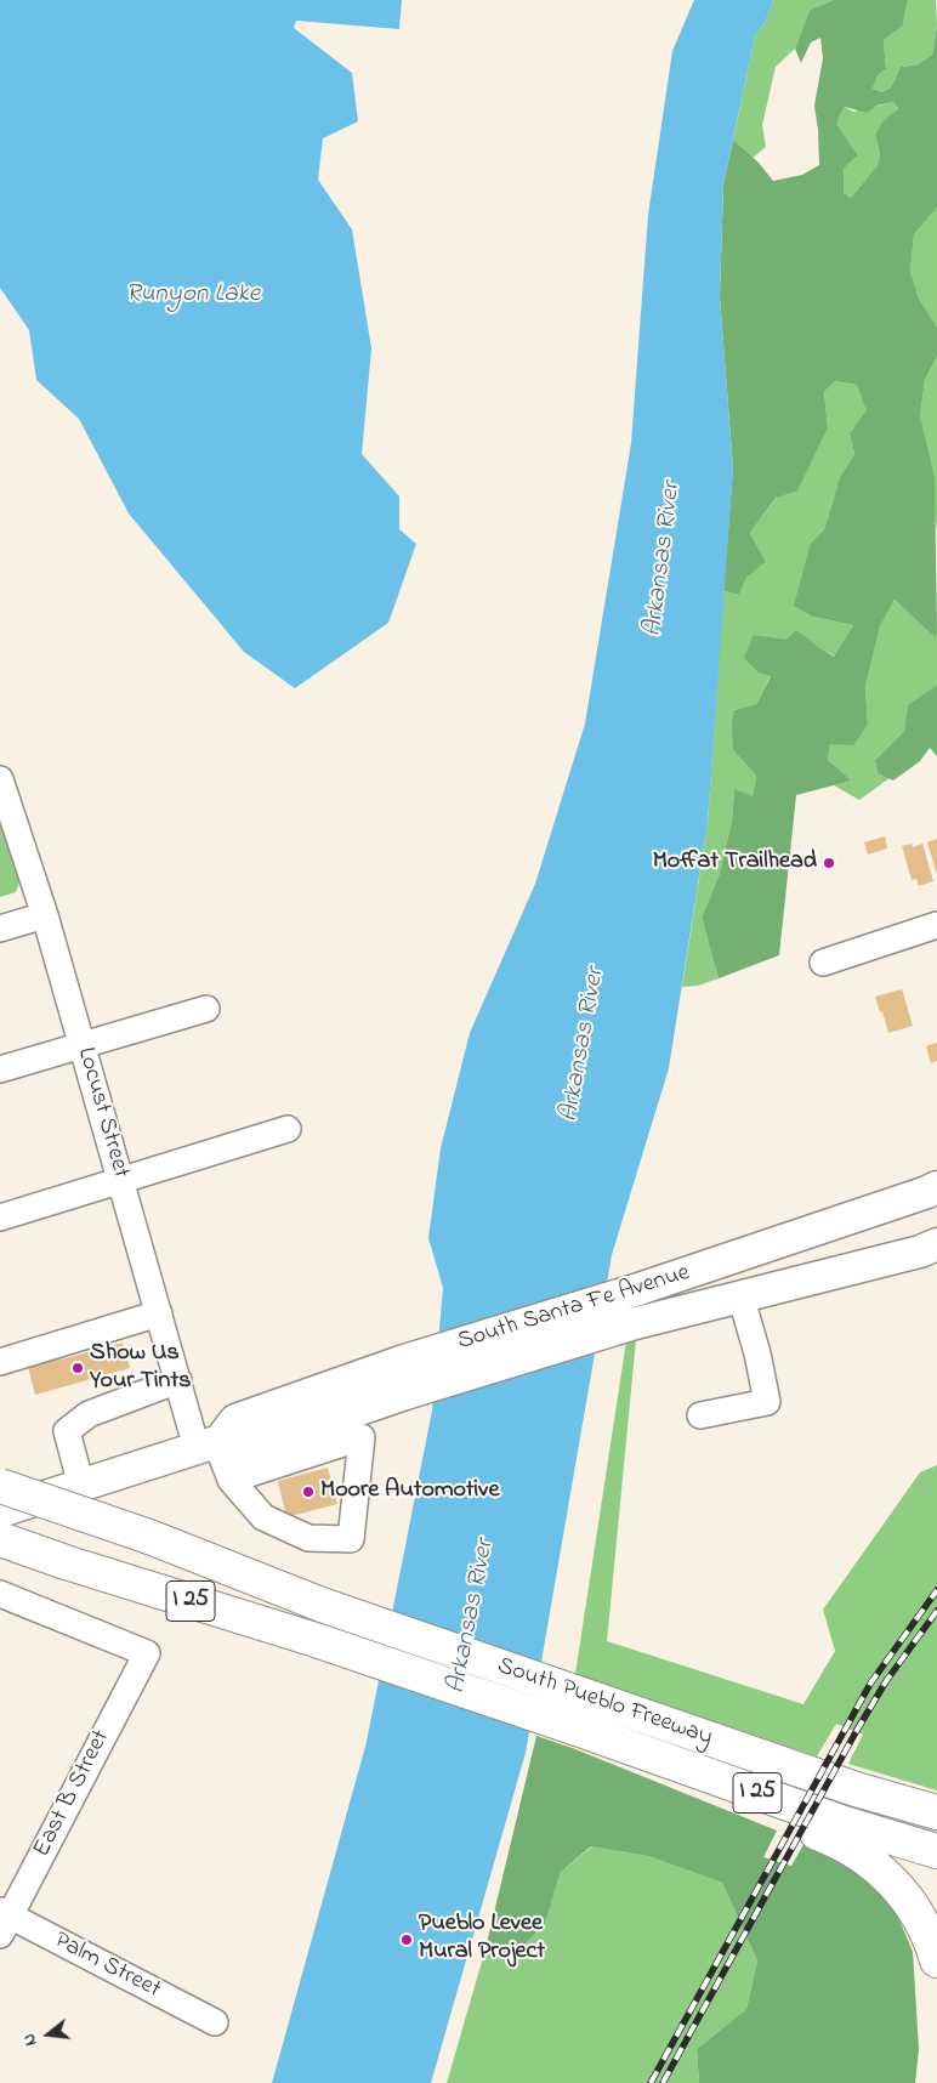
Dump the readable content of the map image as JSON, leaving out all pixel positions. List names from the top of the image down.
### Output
{
  "streets": {
    "highway": ["I 25", "South Pueblo Freeway"],
    "main road": ["South Santa Fe Avenue"],
    "street": ["Locust Street", "East B Street", "Palm Street"]
  },
  "crossings": [
    ["Locust Street", "South Santa Fe Avenue"],
    ["East B Street", "Palm Street"]
  ],
  "water": ["Runyon Lake", "Arkansas River"],
  "places": [
    "Moffat Trailhead",
    "Show Us Your Tints",
    "Moore Automotive",
    "Pueblo Levee Mural Project"
  ],
  "north": "left"
}
